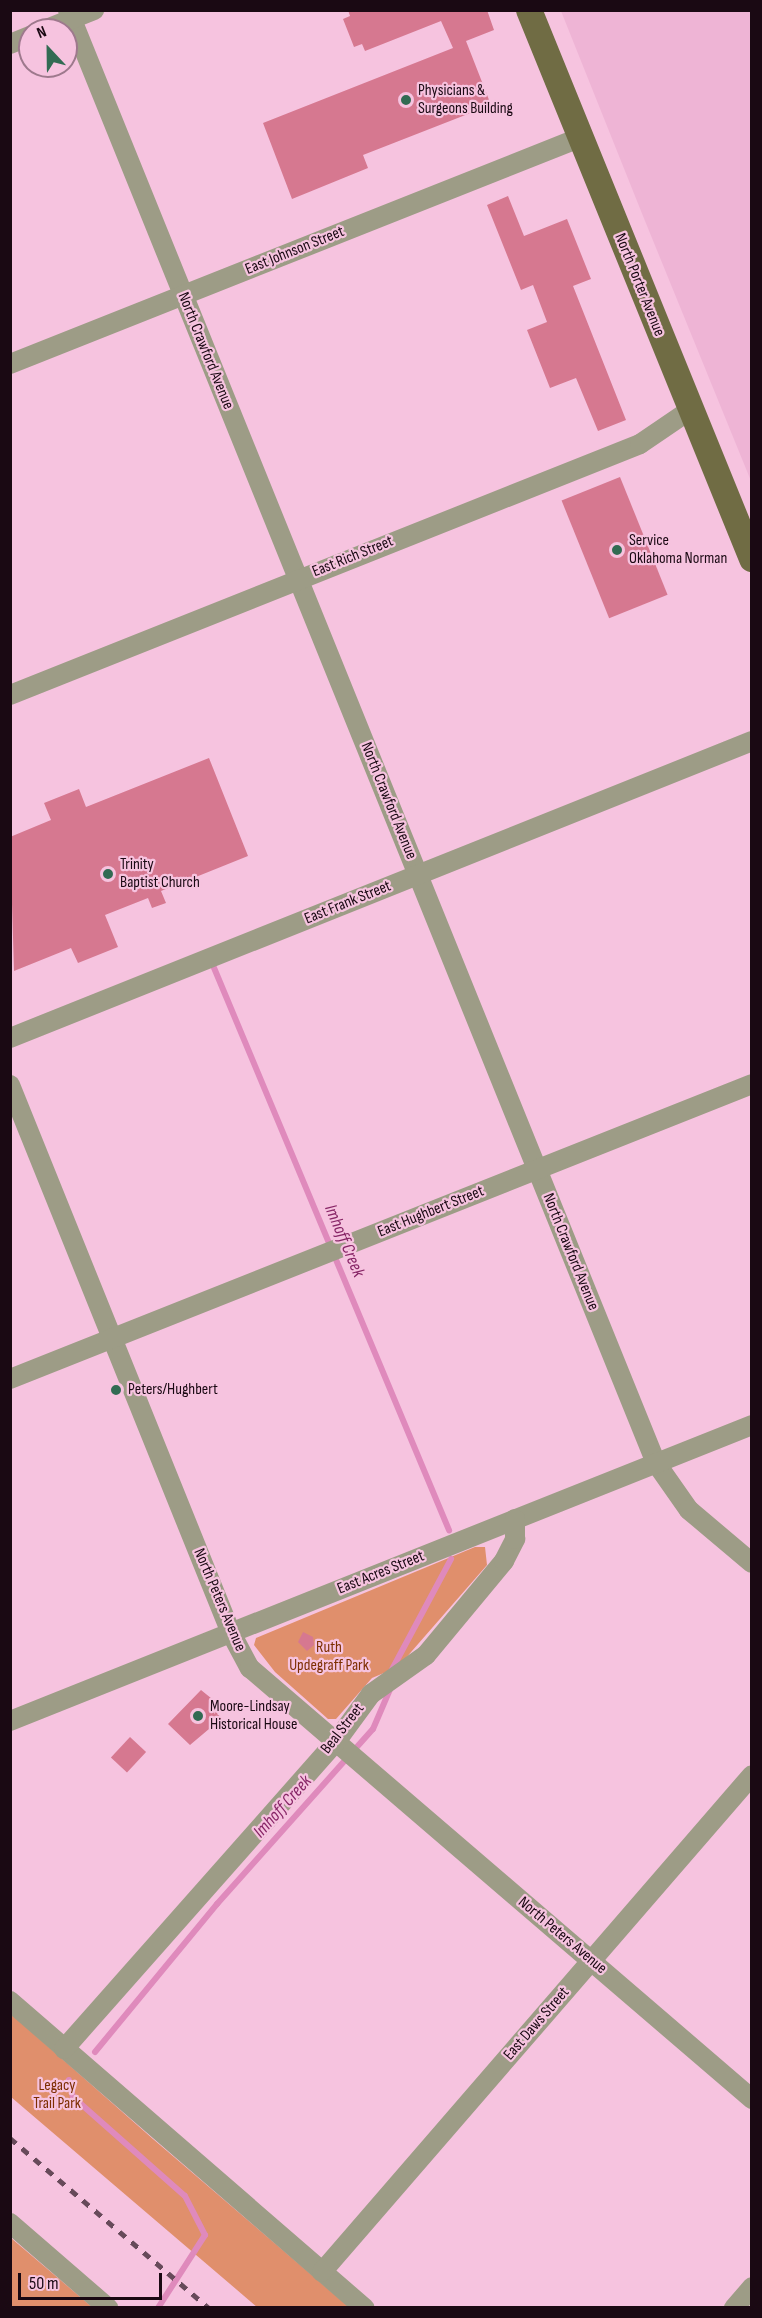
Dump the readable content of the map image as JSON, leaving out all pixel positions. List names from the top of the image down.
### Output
{
  "streets": {
    "main road": ["North Porter Avenue"],
    "street": [
      "East Johnson Street",
      "North Crawford Avenue",
      "East Rich Street",
      "East Frank Street",
      "East Hughbert Street",
      "East Acres Street",
      "North Peters Avenue",
      "Beal Street",
      "East Daws Street"
    ]
  },
  "crossings": [
    ["East Johnson Street", "North Porter Avenue"],
    ["East Johnson Street", "North Crawford Avenue"],
    ["North Porter Avenue", "East Rich Street"],
    ["North Crawford Avenue", "East Rich Street"],
    ["North Crawford Avenue", "East Frank Street"],
    ["North Crawford Avenue", "East Hughbert Street"],
    ["North Crawford Avenue", "East Acres Street"],
    ["East Hughbert Street", "North Peters Avenue"],
    ["East Acres Street", "North Peters Avenue"],
    ["East Acres Street", "Beal Street"],
    ["North Peters Avenue", "Beal Street"],
    ["North Peters Avenue", "East Daws Street"]
  ],
  "water": ["Imhoff Creek"],
  "parks": ["Ruth Updegraff Park", "Legacy Trail Park"],
  "places": [
    "Physicians & Surgeons Building",
    "Service Oklahoma Norman",
    "Trinity Baptist Church",
    "Peters/Hughbert",
    "Moore-Lindsay Historical House"
  ],
  "scale_bar": "50 m",
  "north": "top"
}
